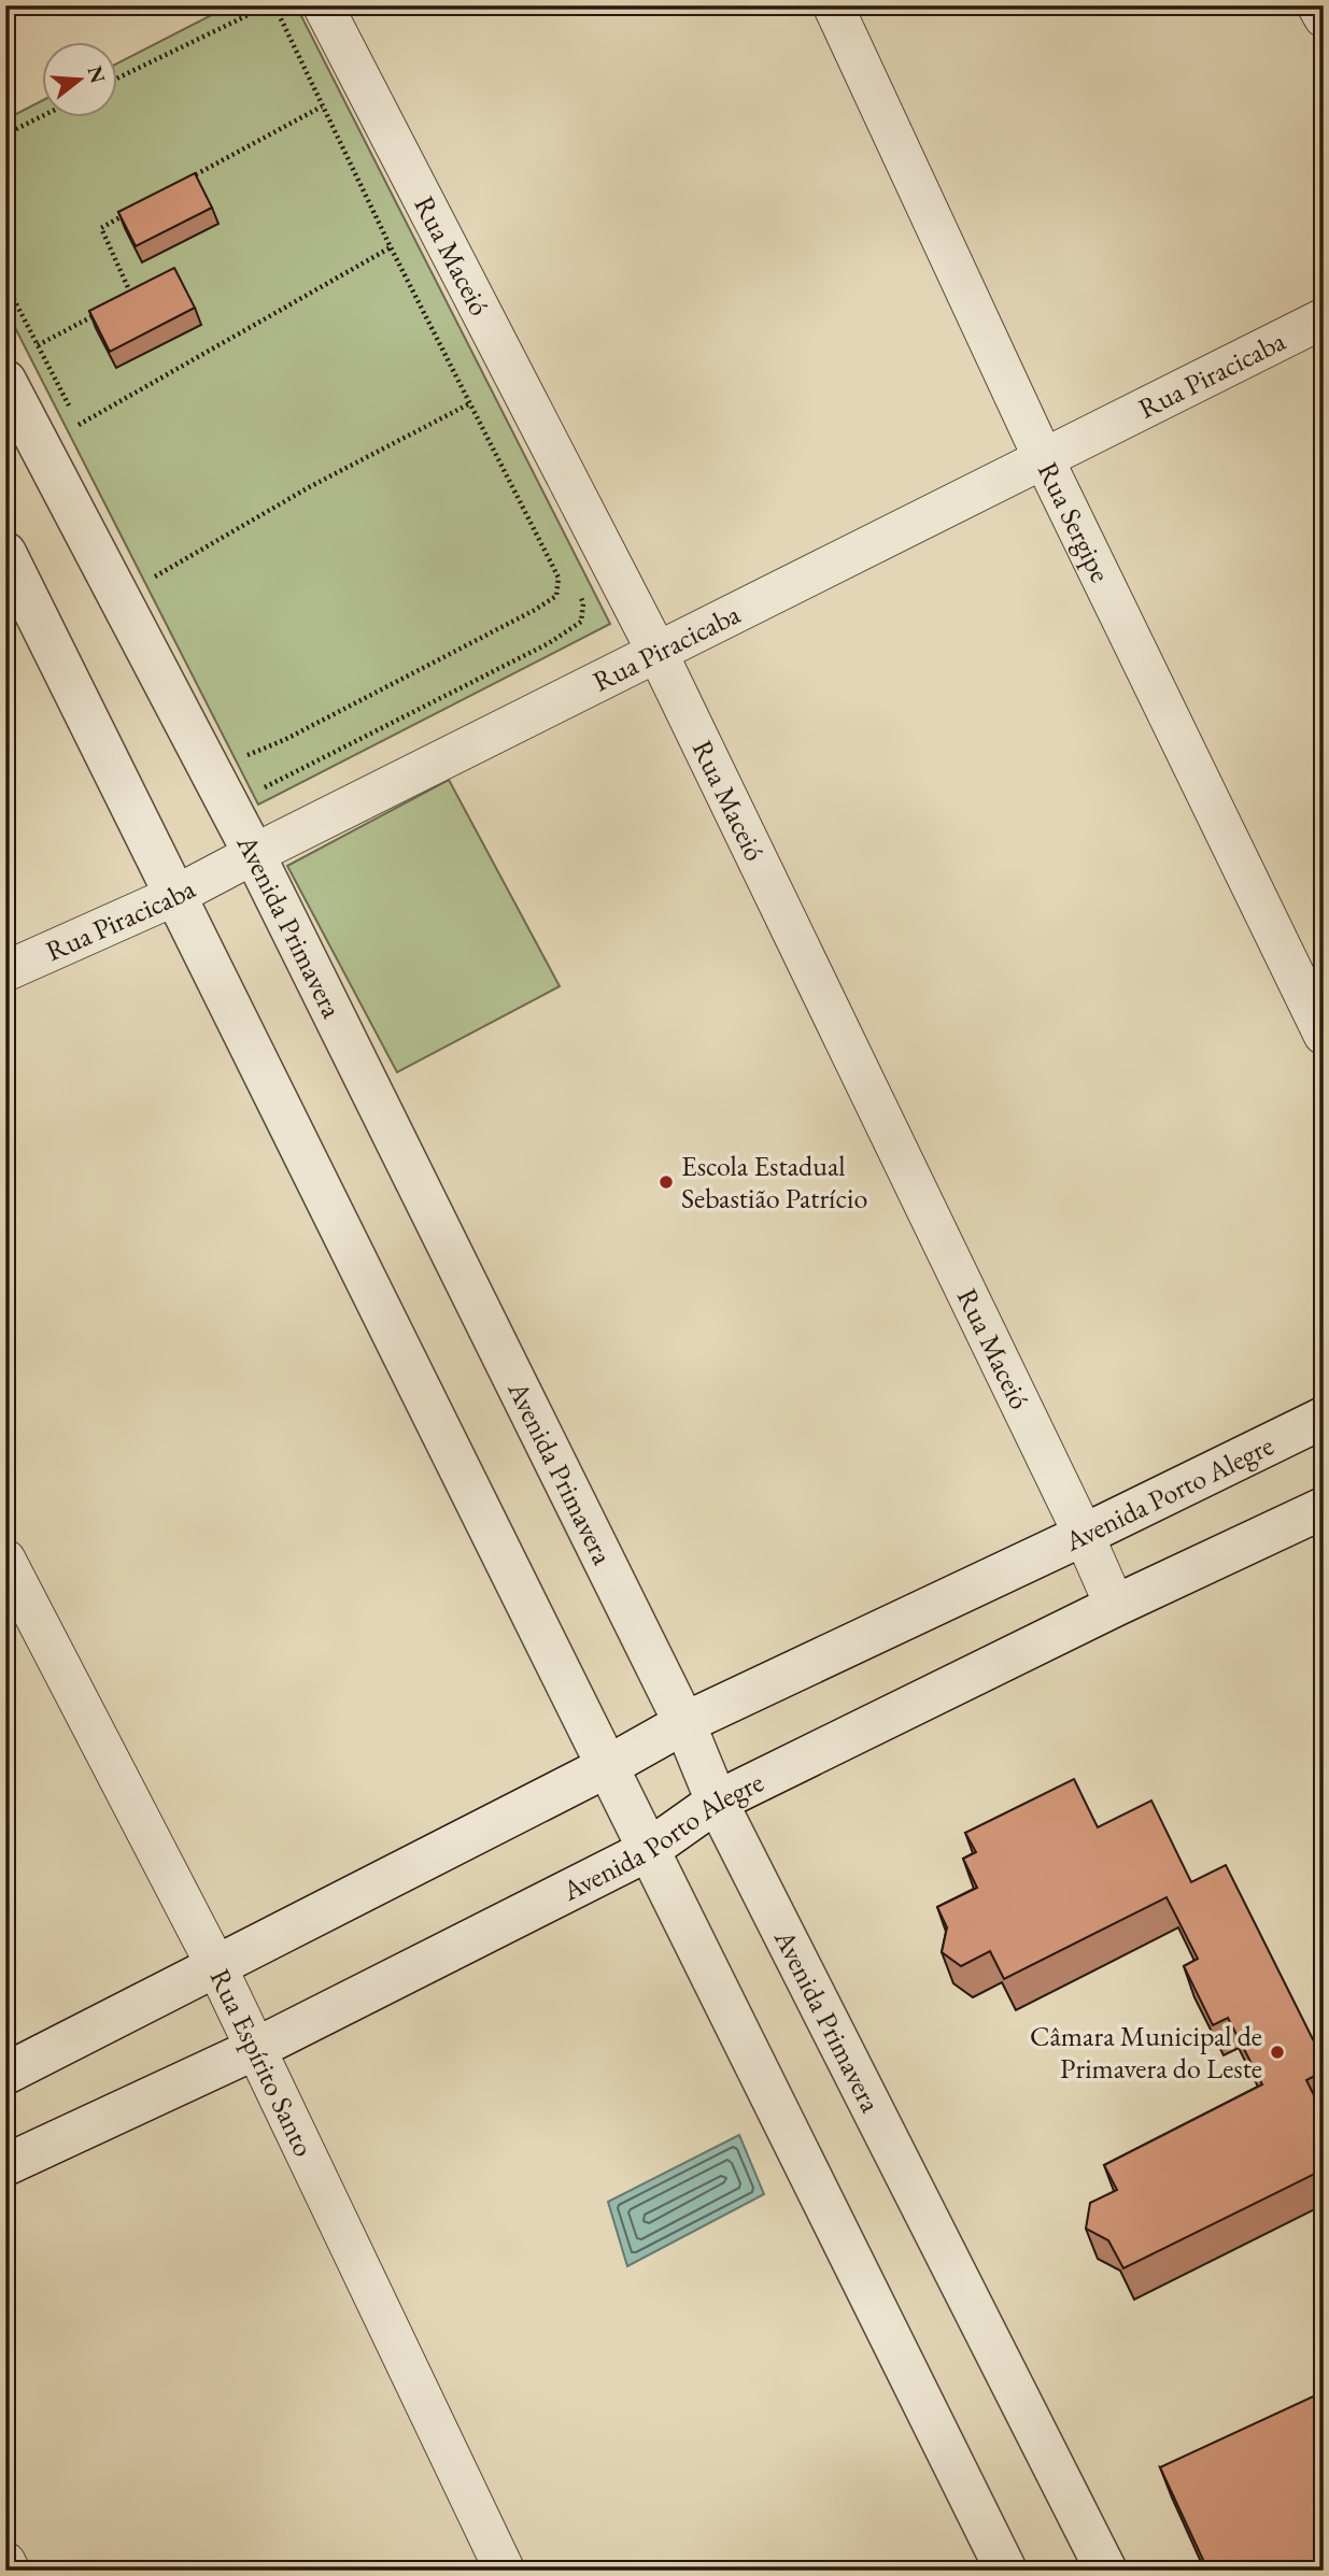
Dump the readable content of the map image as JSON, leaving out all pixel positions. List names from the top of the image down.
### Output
{
  "streets": {
    "street": [
      "Rua Maceió",
      "Rua Piracicaba",
      "Rua Sergipe",
      "Avenida Primavera",
      "Avenida Porto Alegre",
      "Rua Espírito Santo"
    ]
  },
  "crossings": [
    ["Rua Maceió", "Rua Piracicaba"],
    ["Rua Maceió", "Avenida Porto Alegre"],
    ["Rua Piracicaba", "Rua Sergipe"],
    ["Rua Piracicaba", "Avenida Primavera"],
    ["Avenida Primavera", "Avenida Porto Alegre"],
    ["Avenida Porto Alegre", "Rua Espírito Santo"]
  ],
  "places": ["Escola Estadual Sebastião Patrício", "Câmara Municipal de Primavera do Leste"],
  "north": "right"
}
